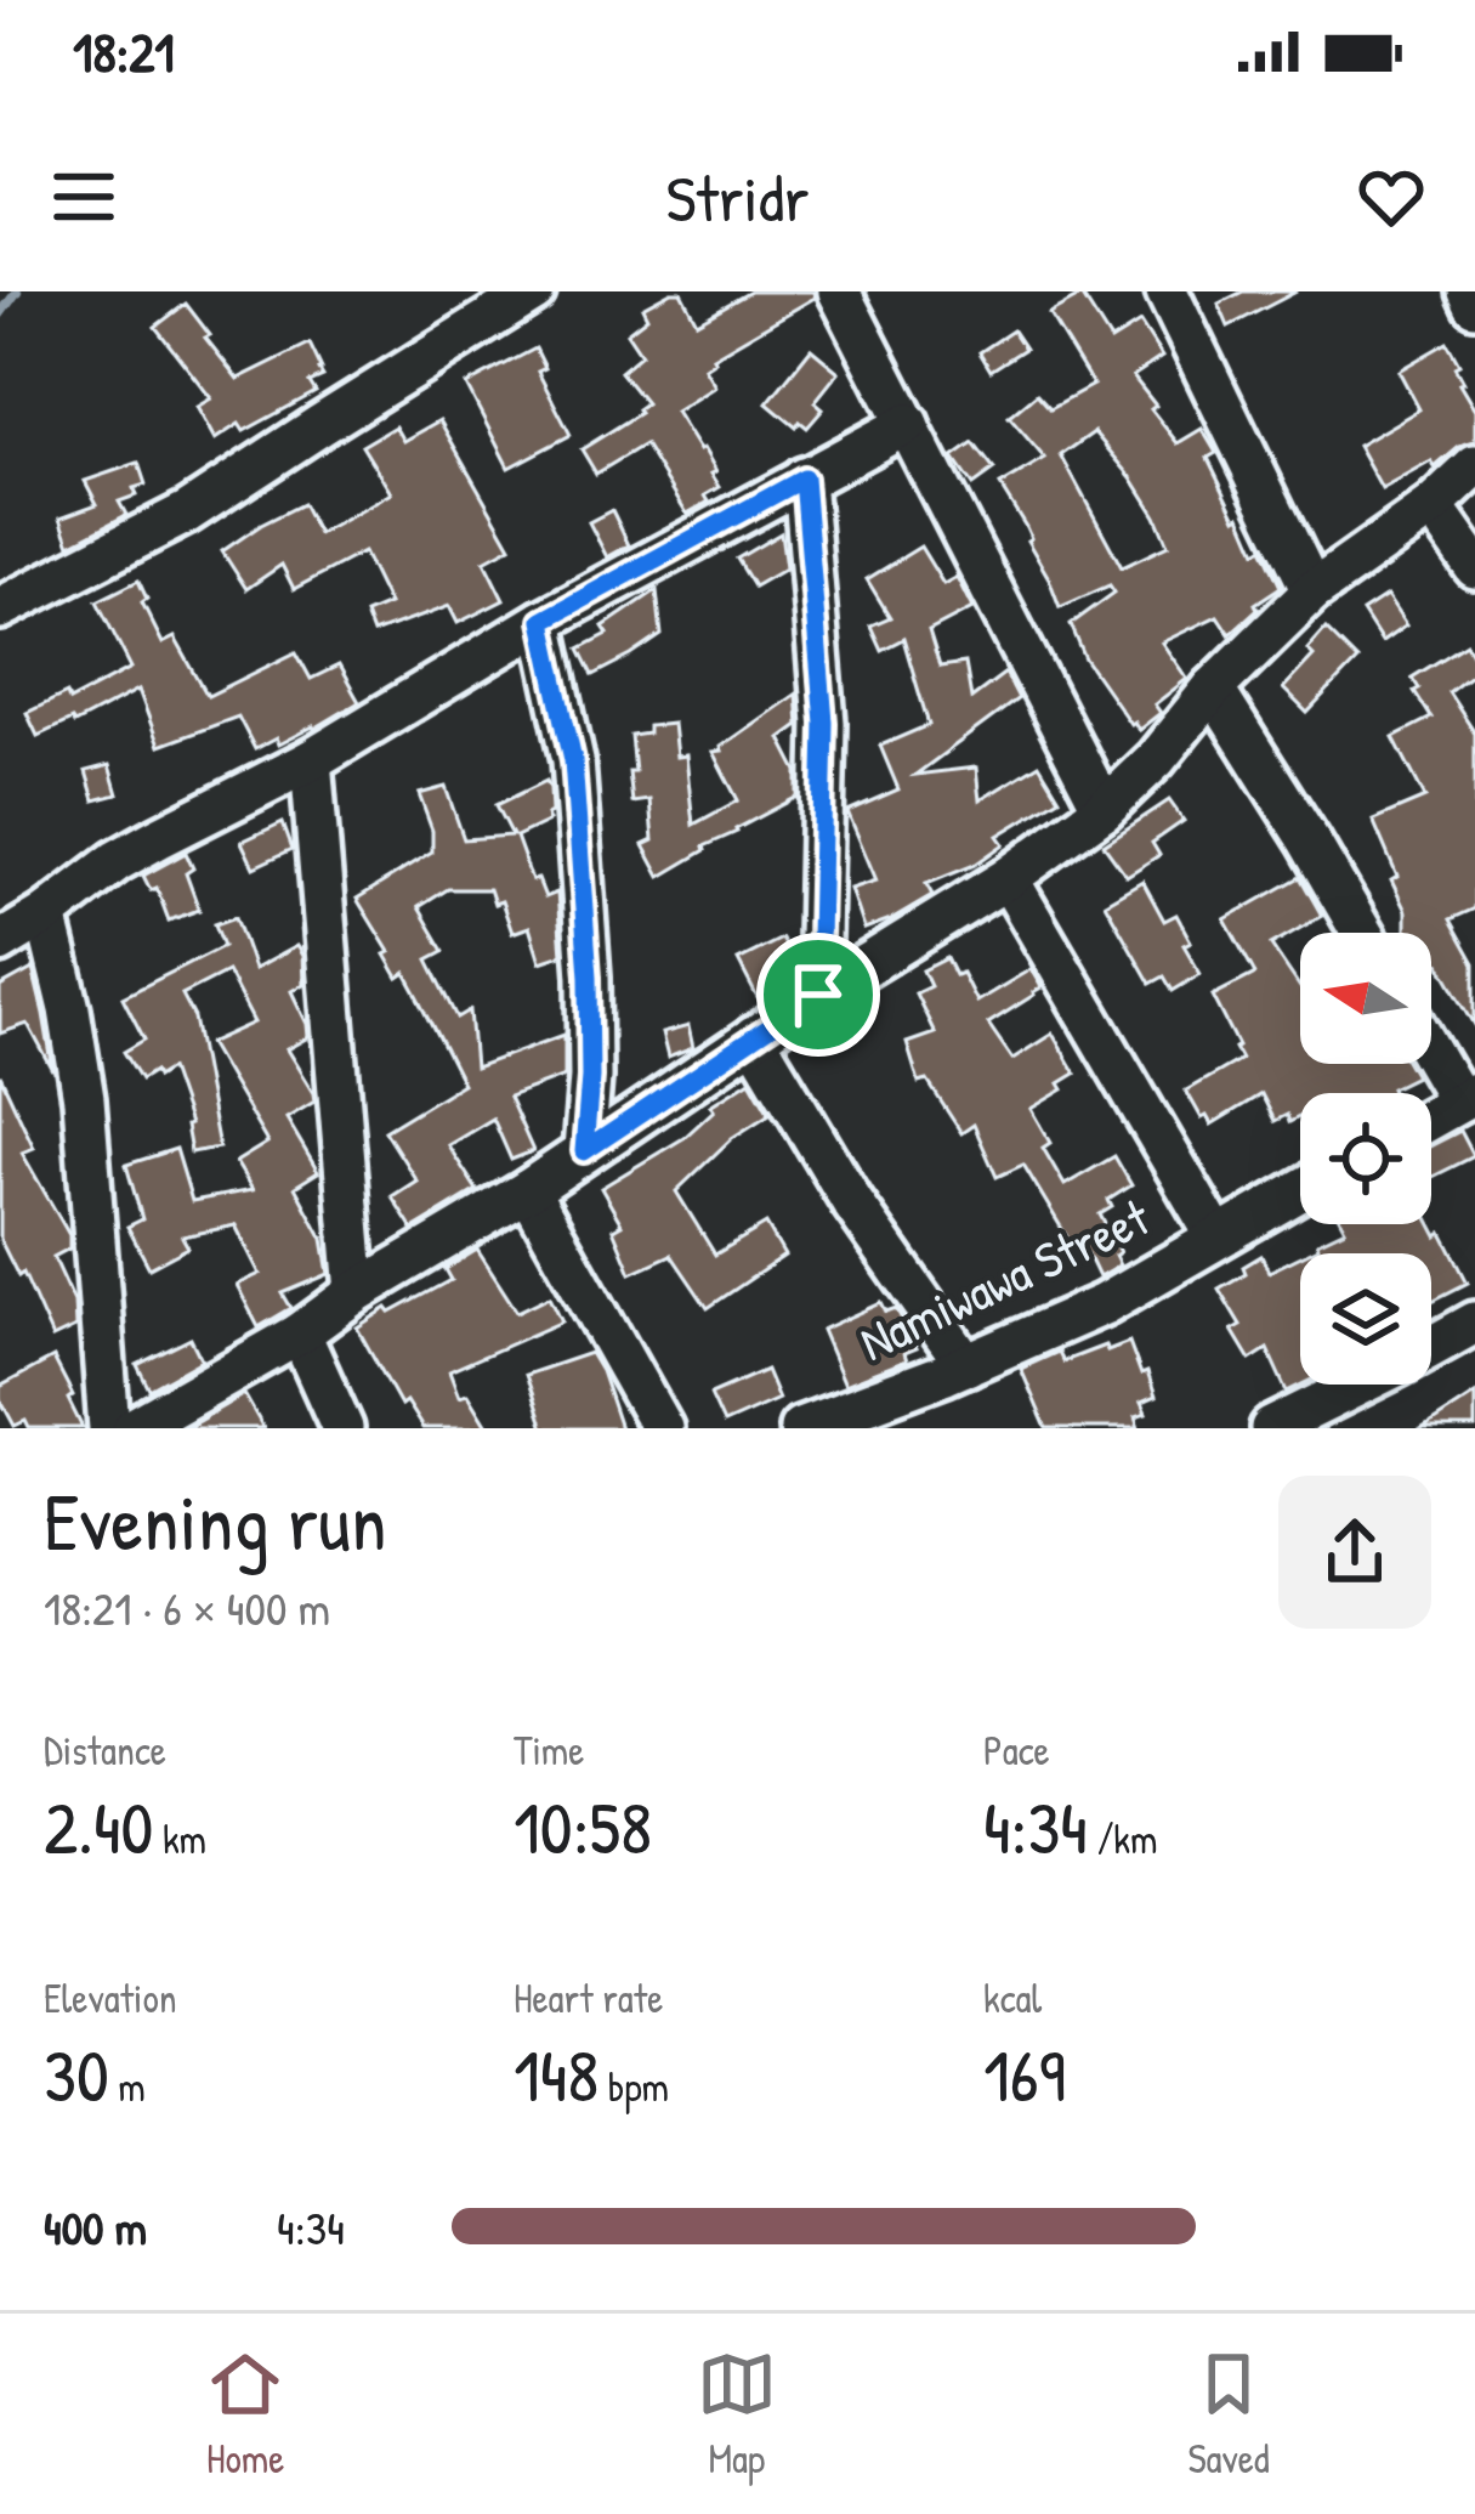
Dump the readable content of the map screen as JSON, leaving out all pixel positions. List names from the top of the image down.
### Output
{
  "streets": {
    "street": ["Namiwawa Street"]
  },
  "north": "left",
  "page": {
    "status": "18:21",
    "header": "Stridr",
    "heading": ["Evening run", "18:21 · 6 × 400 m"],
    "stats": [
      ["Distance", "2.40 km"],
      ["Time", "10:58"],
      ["Pace", "4:34 /km"],
      ["Elevation", "30 m"],
      ["Heart rate", "148 bpm"],
      ["kcal", "169"]
    ],
    "list": [
      {
        "name": "400 m",
        "note": "4:34"
      }
    ],
    "tabs": ["Home", "Map", "Saved"]
  }
}
